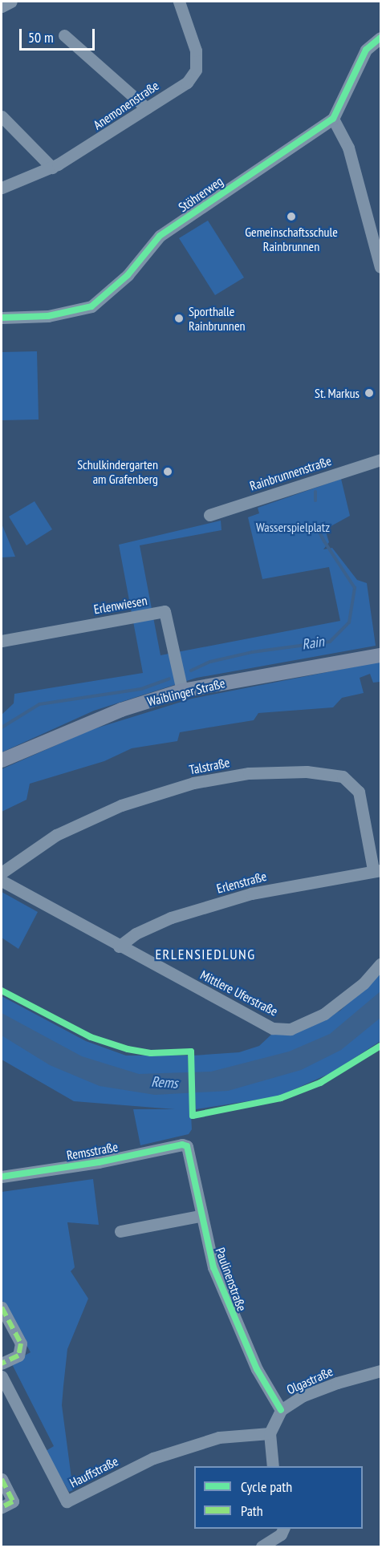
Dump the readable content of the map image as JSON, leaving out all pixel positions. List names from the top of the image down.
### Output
{
  "streets": {
    "main road": ["Waiblinger Straße"],
    "street": [
      "Anemonenstraße",
      "Stöhrerweg",
      "Rainbrunnenstraße",
      "Erlenwiesen",
      "Talstraße",
      "Erlenstraße",
      "Mittlere Uferstraße",
      "Remsstraße",
      "Paulinenstraße",
      "Olgastraße",
      "Hauffstraße"
    ]
  },
  "crossings": [
    ["Erlenwiesen", "Waiblinger Straße"],
    ["Talstraße", "Erlenstraße"],
    ["Erlenstraße", "Mittlere Uferstraße"],
    ["Remsstraße", "Paulinenstraße"],
    ["Paulinenstraße", "Olgastraße"],
    ["Olgastraße", "Hauffstraße"]
  ],
  "districts": ["ERLENSIEDLUNG"],
  "water": ["Rain", "Rems"],
  "parks": ["Wasserspielplatz"],
  "places": [
    "Gemeinschaftsschule Rainbrunnen",
    "Sporthalle Rainbrunnen",
    "St. Markus",
    "Schulkindergarten am Grafenberg"
  ],
  "legend": ["Cycle path", "Path"],
  "scale_bar": "50 m"
}
